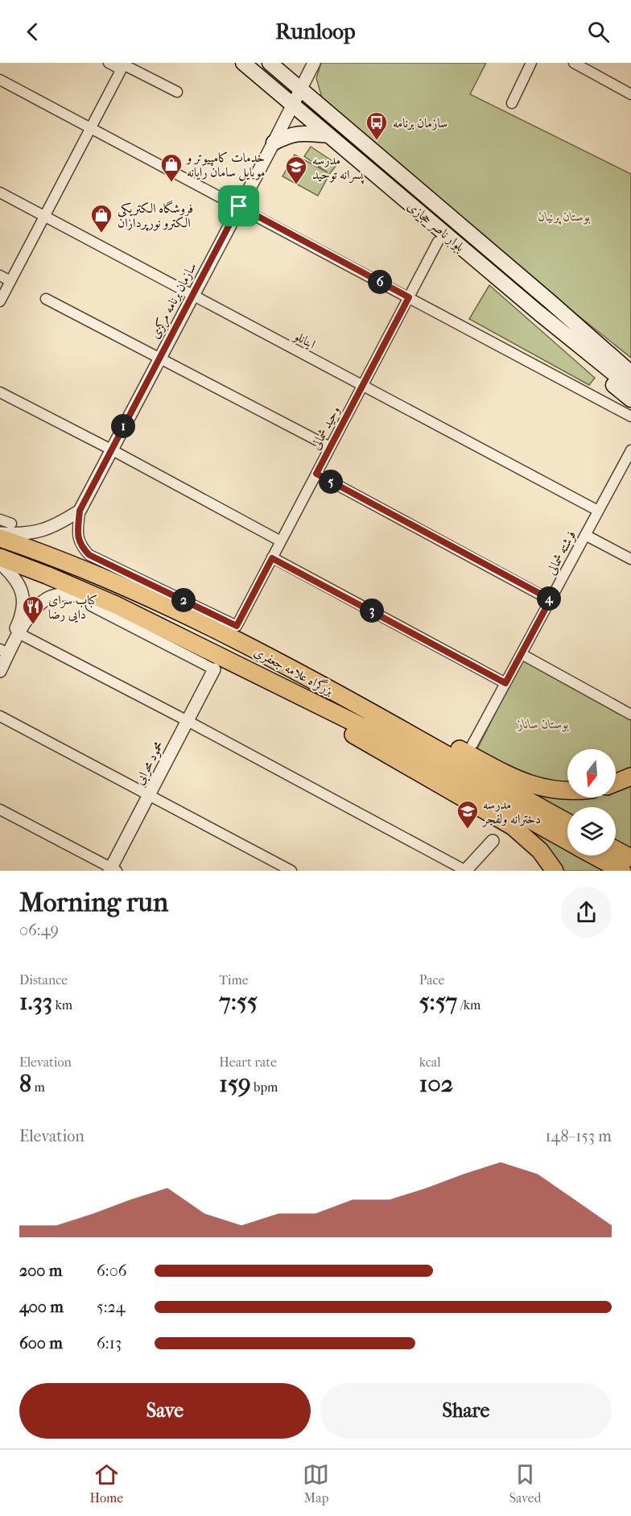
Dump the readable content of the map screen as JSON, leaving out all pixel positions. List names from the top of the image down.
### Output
{
  "streets": {
    "highway": ["بزرگراه علامه جعفری"],
    "main road": ["بلوار ناصر حجازی"],
    "street": [
      "سازمان برنامه مرکزی",
      "اینانلو",
      "وحید شمالی",
      "فرشته شمالی",
      "محمود محرابی"
    ]
  },
  "crossings": [
    ["بلوار ناصر حجازی", "سازمان برنامه مرکزی"],
    ["سازمان برنامه مرکزی", "اینانلو"],
    ["سازمان برنامه مرکزی", "وحید شمالی"],
    ["اینانلو", "وحید شمالی"],
    ["اینانلو", "فرشته شمالی"]
  ],
  "parks": ["بوستان پرنیان", "بوستان ساناز"],
  "places": {
    "bus stop": ["سازمان برنامه"],
    "shop": ["خدمات کامپیوتر و موبایل سامان رایانه", "فروشگاه الکتریکی الکترو نورپردازان"],
    "school or university": ["مدرسه پسرانه توحید", "مدرسه دخترانه ولفجر"],
    "restaurant": ["کباب سرای دایی رضا"]
  },
  "north": "bottom",
  "page": {
    "header": "Runloop",
    "pins": [
      "6",
      "1",
      "5",
      "4",
      "2",
      "3"
    ],
    "heading": ["Morning run", "06:49"],
    "stats": [
      ["Distance", "1.33 km"],
      ["Time", "7:55"],
      ["Pace", "5:57 /km"],
      ["Elevation", "8 m"],
      ["Heart rate", "159 bpm"],
      ["kcal", "102"]
    ],
    "chart": ["Elevation", "148–153 m"],
    "list": [
      {
        "name": "200 m",
        "note": "6:06"
      },
      {
        "name": "400 m",
        "note": "5:24"
      },
      {
        "name": "600 m",
        "note": "6:13"
      }
    ],
    "buttons": ["Save", "Share"],
    "tabs": ["Home", "Map", "Saved"]
  }
}
